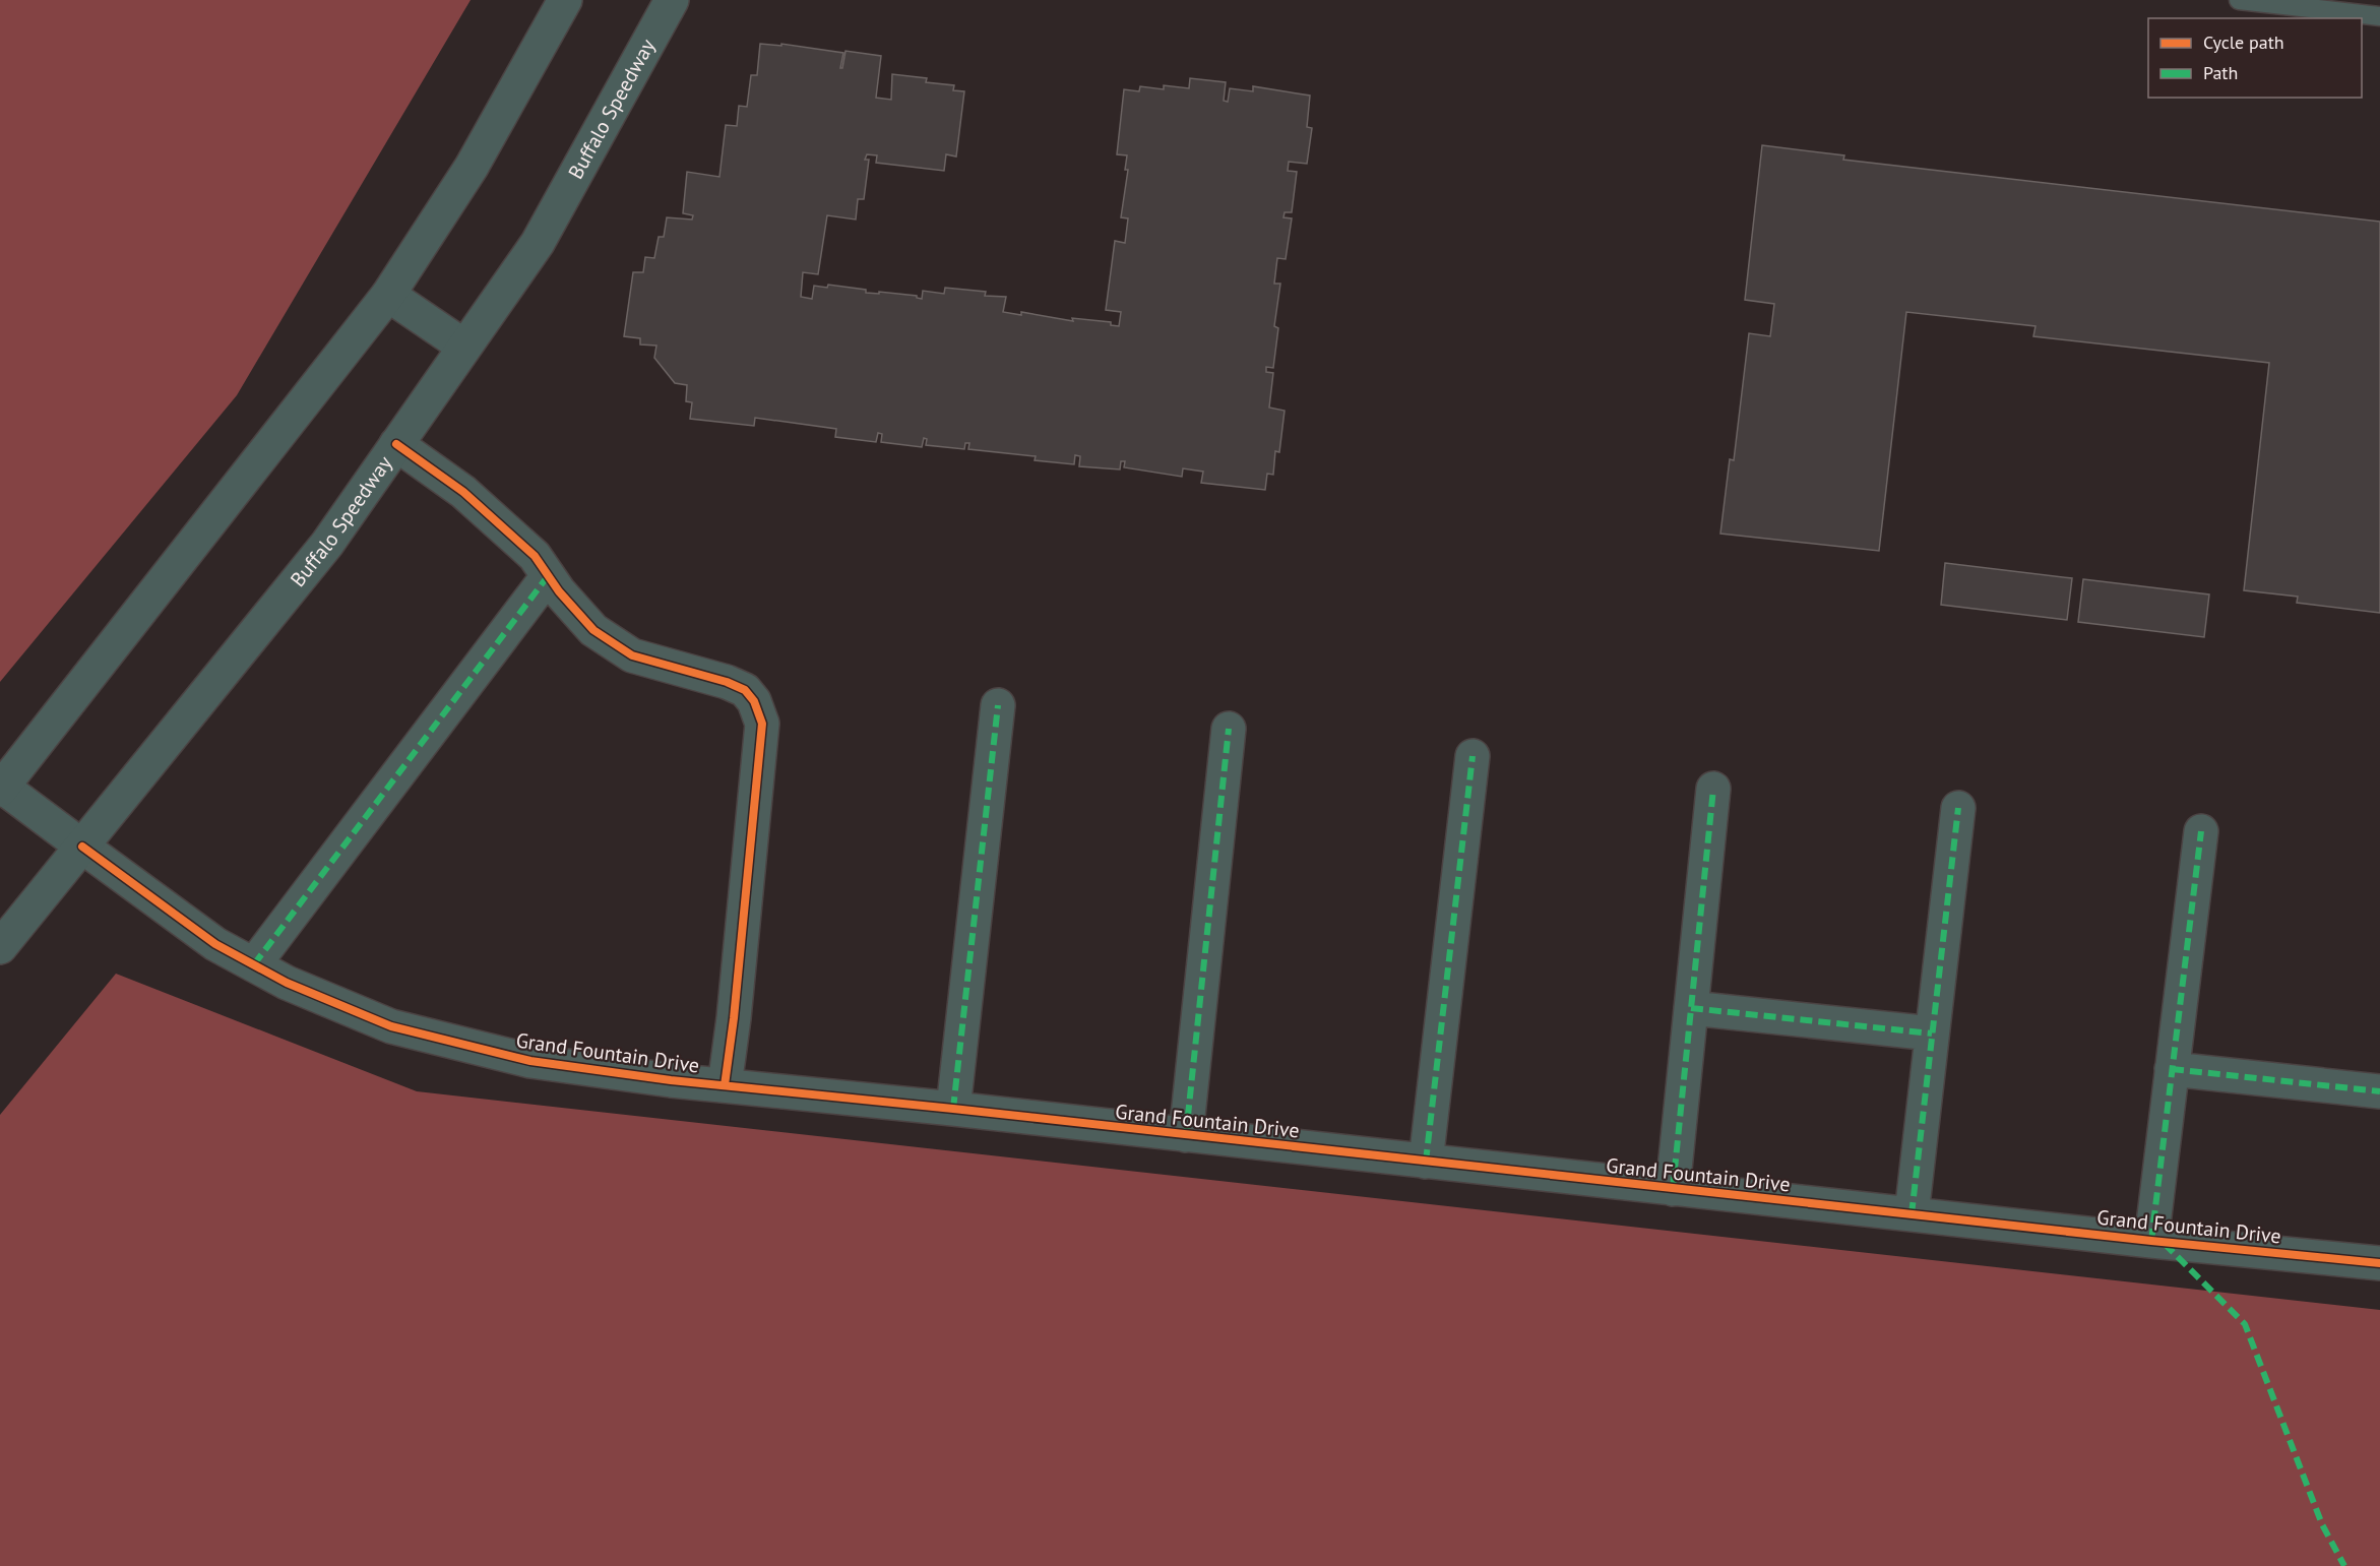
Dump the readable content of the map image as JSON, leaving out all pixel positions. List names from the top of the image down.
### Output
{
  "streets": {
    "main road": ["Buffalo Speedway"],
    "street": ["Grand Fountain Drive"]
  },
  "crossings": [
    ["Buffalo Speedway", "Grand Fountain Drive"]
  ],
  "legend": ["Cycle path", "Path"]
}
